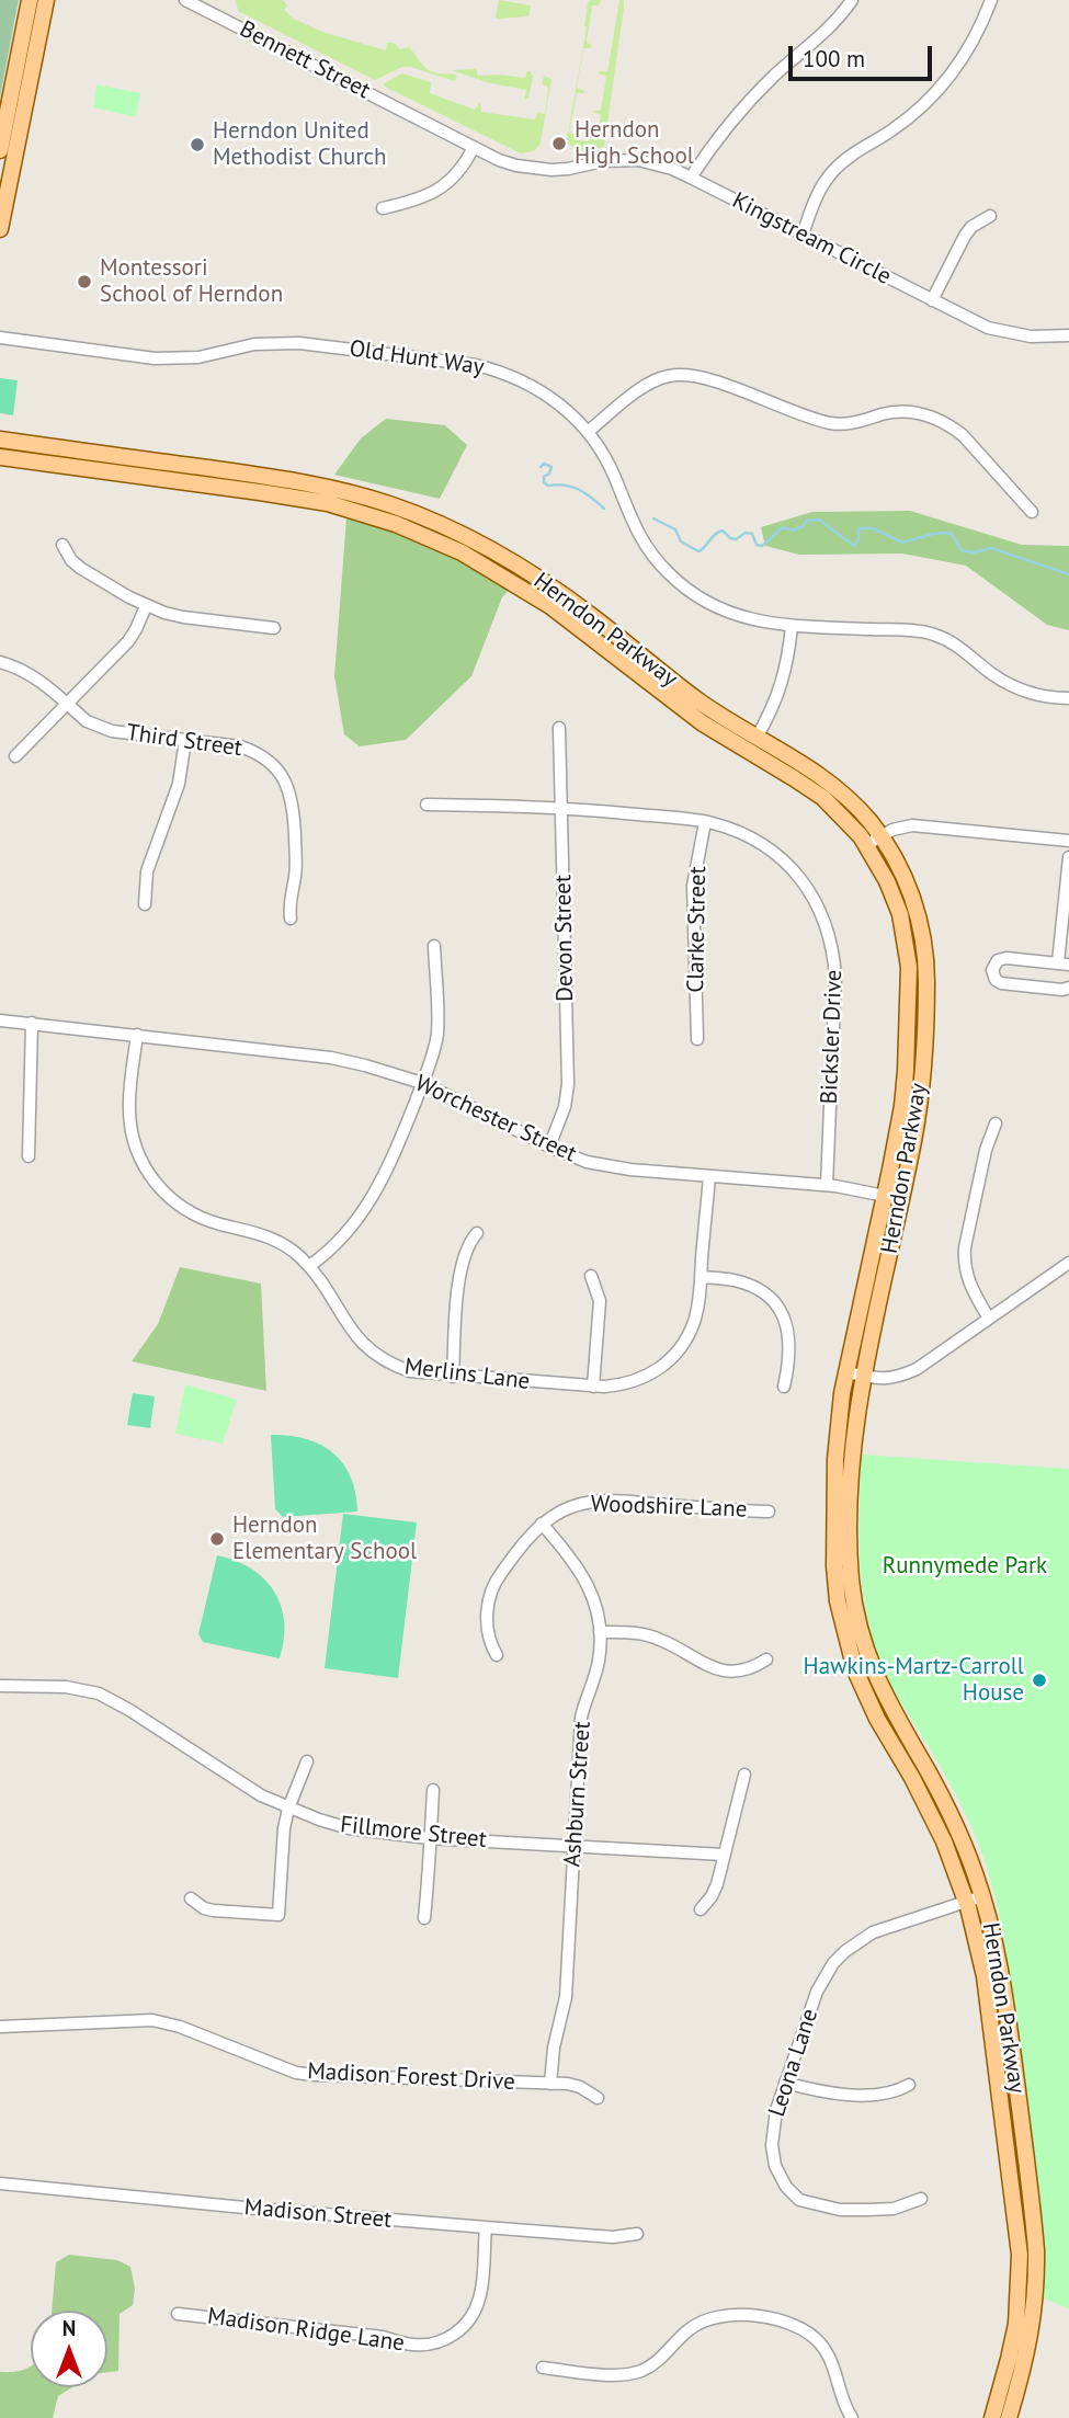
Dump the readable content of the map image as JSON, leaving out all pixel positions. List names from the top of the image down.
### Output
{
  "streets": {
    "main road": ["Herndon Parkway"],
    "street": [
      "Bennett Street",
      "Kingstream Circle",
      "Old Hunt Way",
      "Third Street",
      "Clarke Street",
      "Devon Street",
      "Bicksler Drive",
      "Worchester Street",
      "Merlins Lane",
      "Woodshire Lane",
      "Ashburn Street",
      "Fillmore Street",
      "Leona Lane",
      "Madison Forest Drive",
      "Madison Street",
      "Madison Ridge Lane"
    ]
  },
  "crossings": [
    ["Bennett Street", "Kingstream Circle"],
    ["Herndon Parkway", "Worchester Street"],
    ["Herndon Parkway", "Leona Lane"],
    ["Clarke Street", "Bicksler Drive"],
    ["Devon Street", "Bicksler Drive"],
    ["Devon Street", "Worchester Street"],
    ["Bicksler Drive", "Worchester Street"],
    ["Worchester Street", "Merlins Lane"],
    ["Woodshire Lane", "Ashburn Street"],
    ["Ashburn Street", "Fillmore Street"],
    ["Ashburn Street", "Madison Forest Drive"],
    ["Madison Street", "Madison Ridge Lane"]
  ],
  "parks": ["Runnymede Park"],
  "places": [
    "Herndon High School",
    "Herndon United Methodist Church",
    "Montessori School of Herndon",
    "Herndon Elementary School",
    "Hawkins-Martz-Carroll House"
  ],
  "scale_bar": "100 m",
  "north": "top"
}
